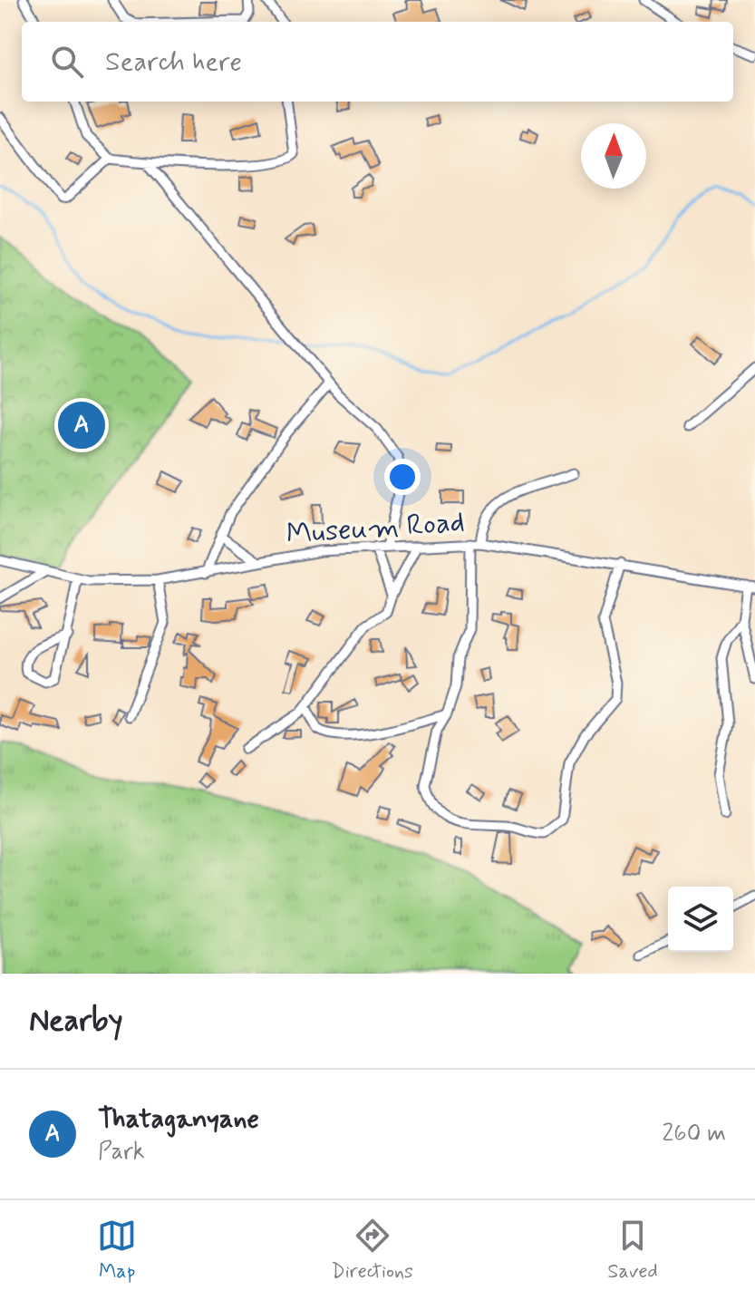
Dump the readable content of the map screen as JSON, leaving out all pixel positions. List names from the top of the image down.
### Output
{
  "streets": {
    "street": ["Museum Road"]
  },
  "north": "top",
  "page": {
    "search": "Search here",
    "pins": "A",
    "heading": "Nearby",
    "list": [
      {
        "mark": "A",
        "name": "Thataganyane",
        "note": "Park",
        "value": "260 m"
      }
    ],
    "nav": ["Map", "Directions", "Saved"]
  }
}
